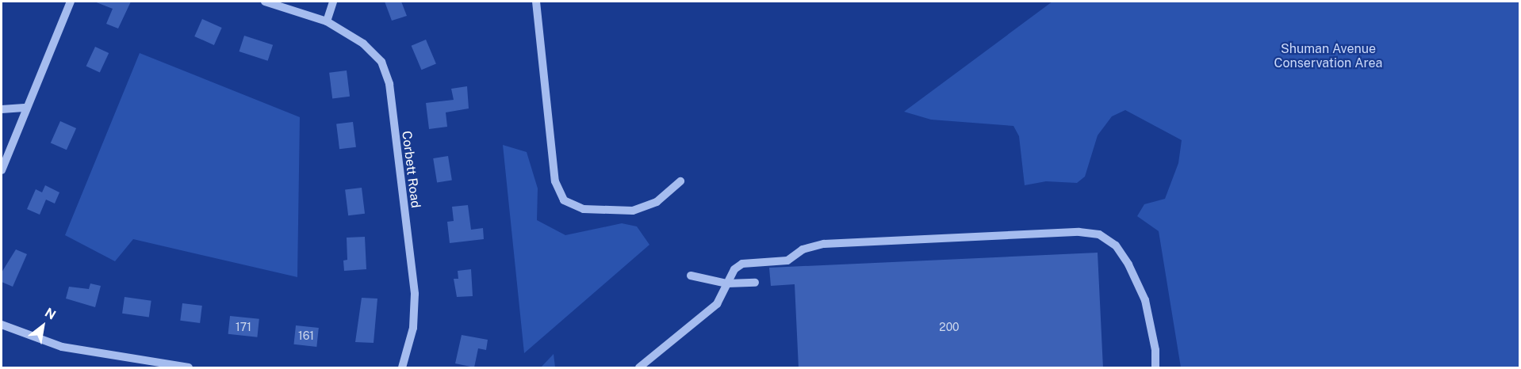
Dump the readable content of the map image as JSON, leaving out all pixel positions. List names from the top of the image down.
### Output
{
  "streets": {
    "street": ["Corbett Road"]
  },
  "parks": ["Shuman Avenue Conservation Area"],
  "house_numbers": ["171", "200", "161"],
  "north": "top right"
}
